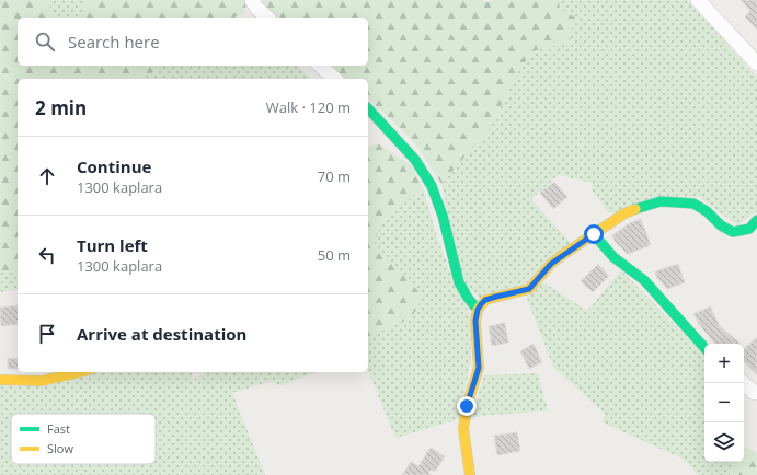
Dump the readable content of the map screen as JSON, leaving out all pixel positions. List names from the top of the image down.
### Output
{
  "legend": ["Fast", "Slow"],
  "page": {
    "search": "Search here",
    "heading": ["2 min", "Walk · 120 m"],
    "list": [
      ["Continue", "1300 kaplara", "70 m"],
      ["Turn left", "1300 kaplara", "50 m"],
      "Arrive at destination"
    ],
    "map_buttons": ["+", "−"]
  }
}
